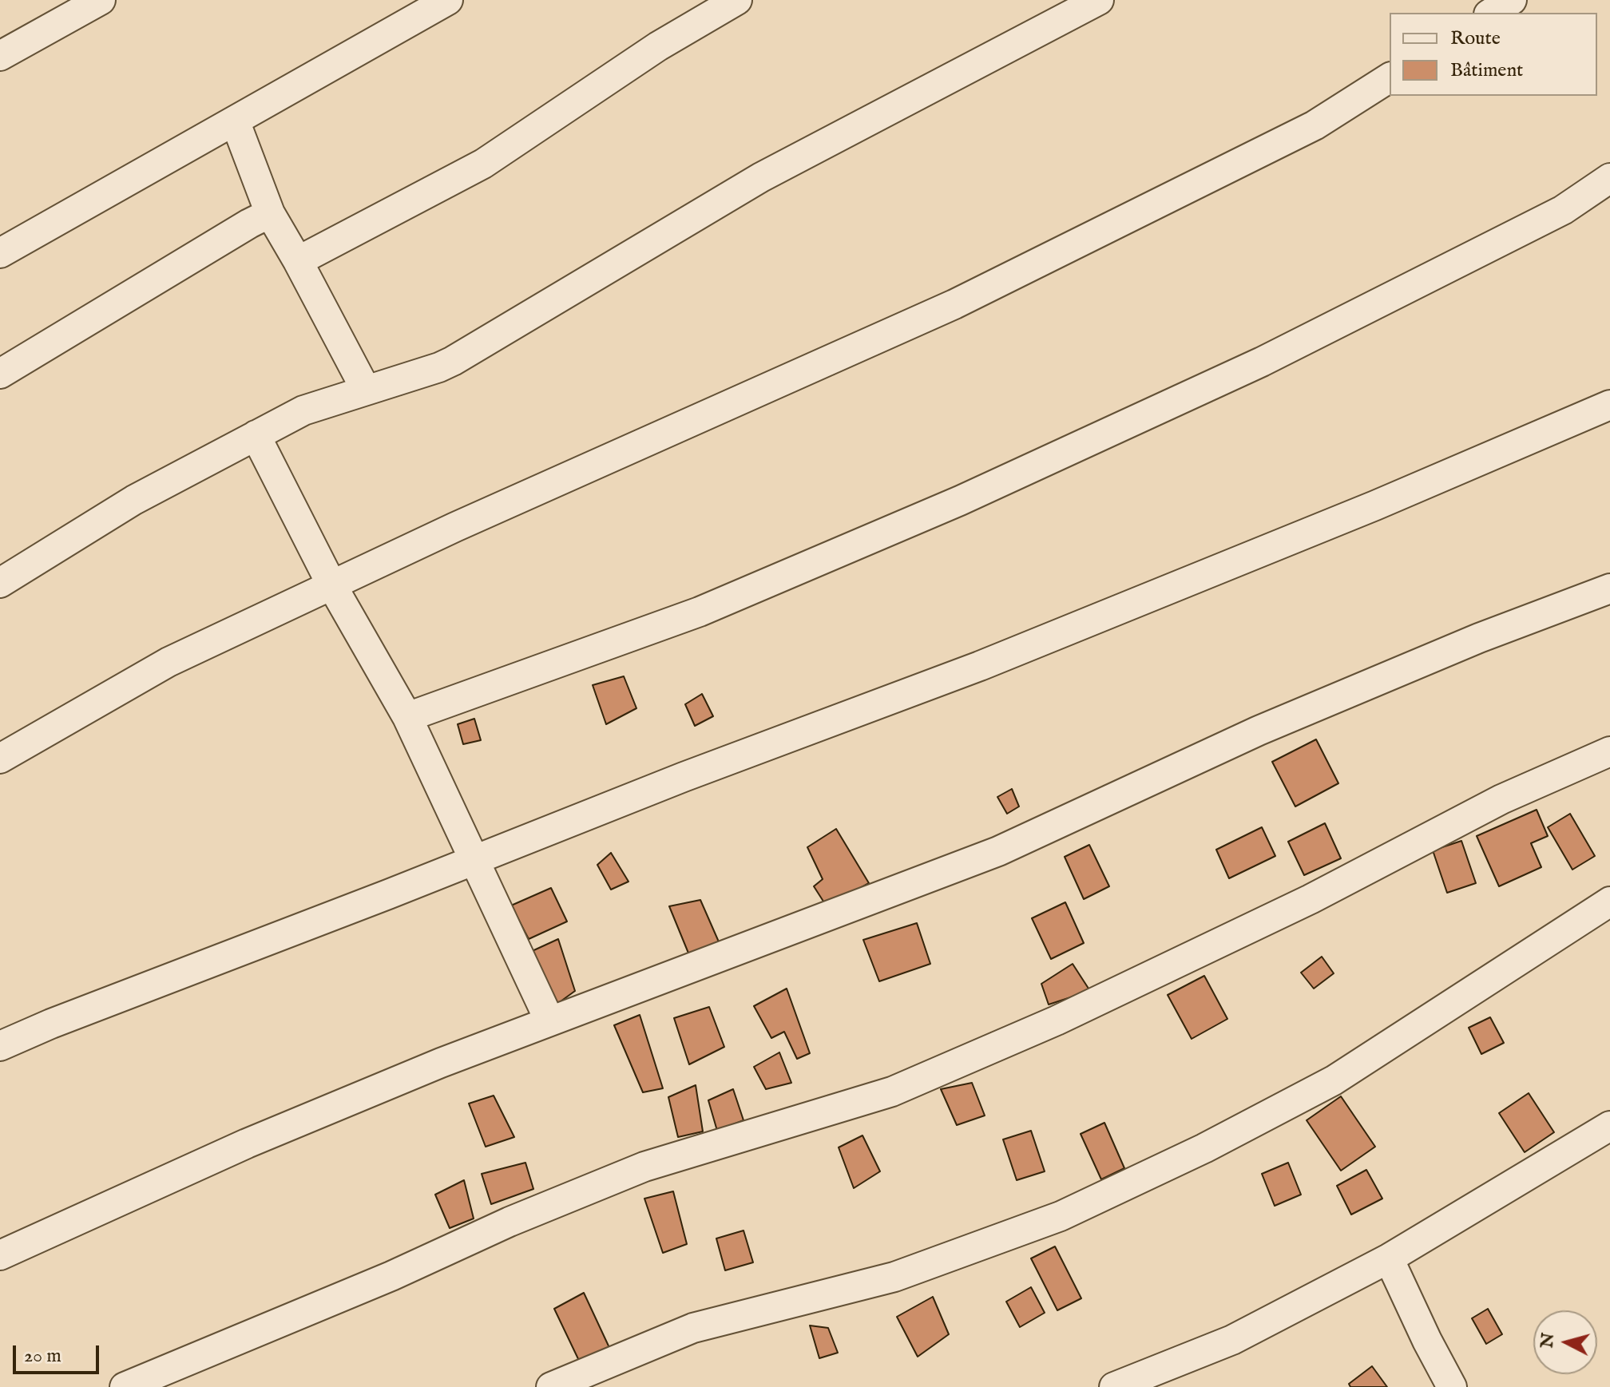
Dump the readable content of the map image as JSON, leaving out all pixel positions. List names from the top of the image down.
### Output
{
  "legend": ["Route", "Bâtiment"],
  "scale_bar": "20 m",
  "north": "left"
}
